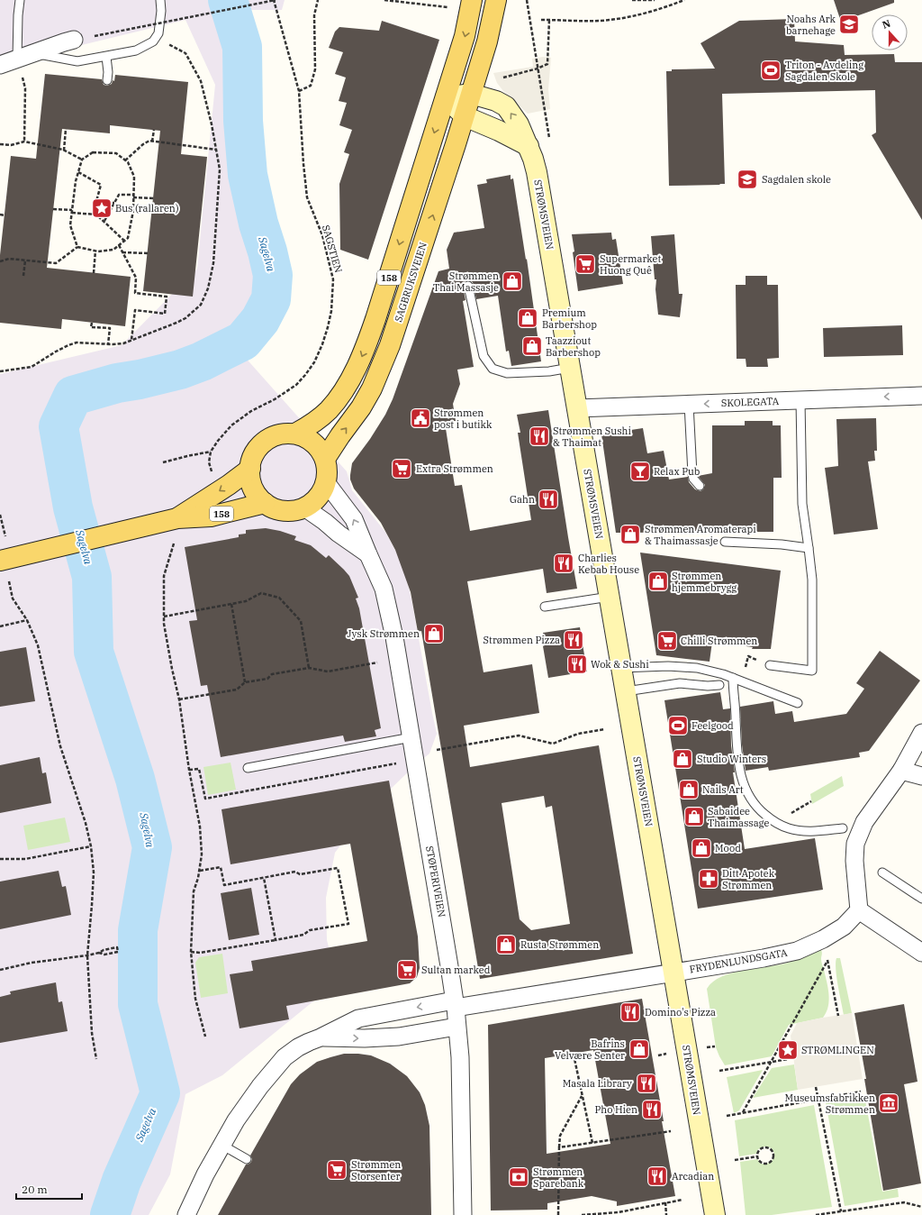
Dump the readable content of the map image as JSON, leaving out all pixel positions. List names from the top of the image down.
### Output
{
  "streets": {
    "main road": ["STRØMSVEIEN", "158", "SAGBRUKSVEIEN"],
    "street": ["SKOLEGATA", "STØPERIVEIEN", "FRYDENLUNDSGATA"],
    "path": ["SAGSTIEN"]
  },
  "crossings": [
    ["STRØMSVEIEN", "158"],
    ["STRØMSVEIEN", "SAGBRUKSVEIEN"],
    ["STRØMSVEIEN", "SKOLEGATA"],
    ["STRØMSVEIEN", "FRYDENLUNDSGATA"],
    ["158", "SAGBRUKSVEIEN"],
    ["158", "STØPERIVEIEN"],
    ["SAGBRUKSVEIEN", "STØPERIVEIEN"],
    ["STØPERIVEIEN", "FRYDENLUNDSGATA"]
  ],
  "one_way": ["SKOLEGATA"],
  "water": ["Sagelva"],
  "places": {
    "school or university": ["Noahs Ark barnehage", "Sagdalen skole"],
    "sports": ["Triton - Avdeling Sagdalen Skole", "Feelgood"],
    "place": ["Bus (rallaren)", "STRØMLINGEN"],
    "supermarket": [
      "Supermarket Huong Quê",
      "Extra Strømmen",
      "Chilli Strømmen",
      "Sultan marked",
      "Strømmen Storsenter"
    ],
    "shop": [
      "Strømmen Thai Massasje",
      "Premium Barbershop",
      "Taazziout Barbershop",
      "Strømmen Aromaterapi & Thaimassasje",
      "Strømmen hjemmebrygg",
      "Jysk Strømmen",
      "Studio Winters",
      "Nails Art",
      "Sabaidee Thaimassage",
      "Mood",
      "Rusta Strømmen",
      "Bafrins Velvære Senter"
    ],
    "public building": ["Strømmen post i butikk"],
    "restaurant": [
      "Strømmen Sushi & Thaimat",
      "Gahn",
      "Charlies Kebab House",
      "Strømmen Pizza",
      "Wok & Sushi",
      "Domino's Pizza",
      "Masala Library",
      "Pho Hien",
      "Arcadian"
    ],
    "bar": ["Relax Pub"],
    "pharmacy": ["Ditt Apotek Strømmen"],
    "museum": ["Museumsfabrikken Strømmen"],
    "bank": ["Strømmen Sparebank"]
  },
  "scale_bar": "20 m",
  "north": "top"
}
